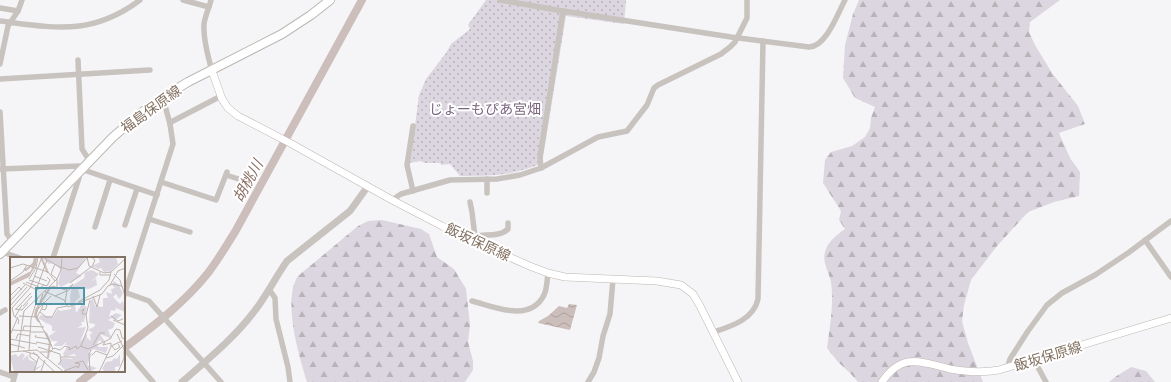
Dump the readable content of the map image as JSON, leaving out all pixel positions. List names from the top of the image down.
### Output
{
  "streets": {
    "main road": ["福島保原線", "飯坂保原線"]
  },
  "crossings": [
    ["福島保原線", "飯坂保原線"]
  ],
  "water": ["胡桃川"],
  "parks": ["じょーもぴあ宮畑"]
}
